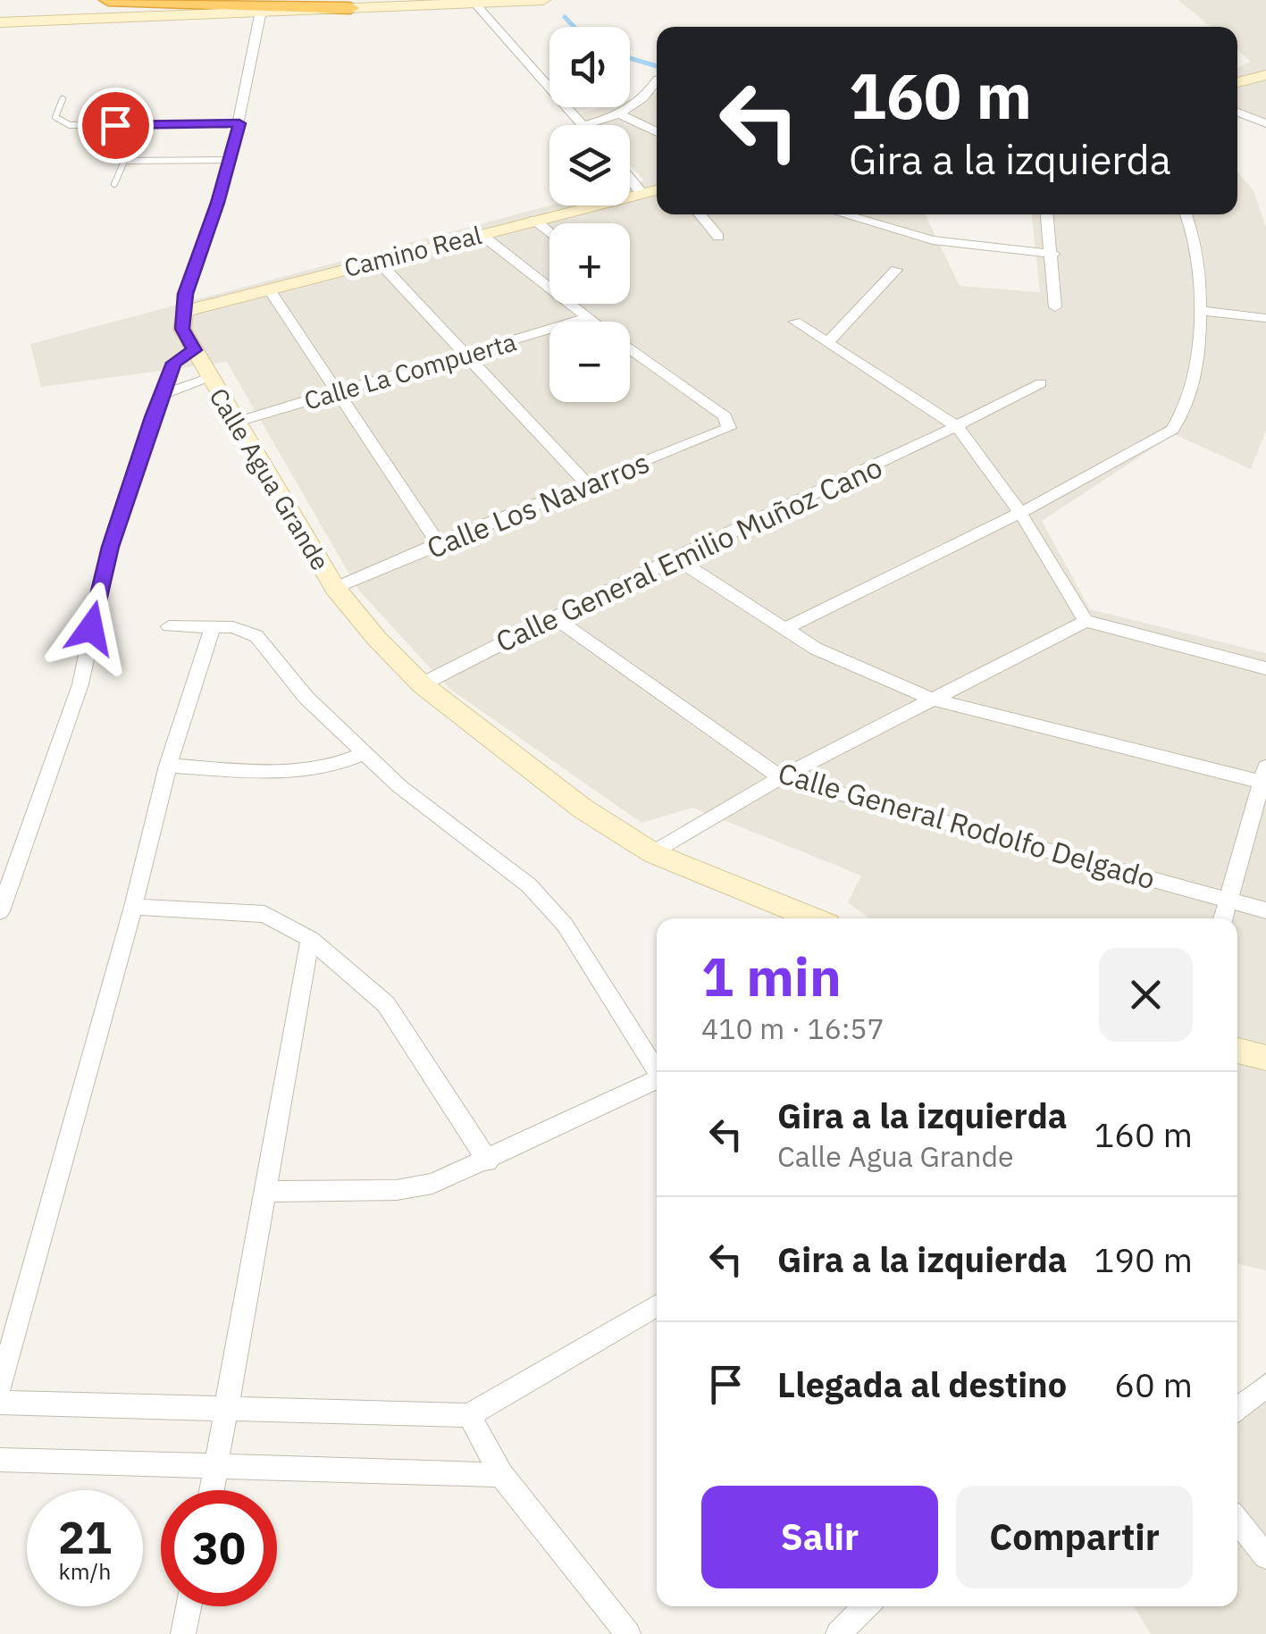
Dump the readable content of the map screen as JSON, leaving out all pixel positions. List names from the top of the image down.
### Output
{
  "streets": {
    "street": [
      "Camino Real",
      "Calle La Compuerta",
      "Calle Agua Grande",
      "Calle Los Navarros",
      "Calle General Emilio Muñoz Cano",
      "Calle General Rodolfo Delgado"
    ]
  },
  "crossings": [
    ["Camino Real", "Calle Agua Grande"],
    ["Calle La Compuerta", "Calle Agua Grande"],
    ["Calle Agua Grande", "Calle Los Navarros"],
    ["Calle Agua Grande", "Calle General Emilio Muñoz Cano"],
    ["Calle General Emilio Muñoz Cano", "Calle General Rodolfo Delgado"]
  ],
  "page": {
    "map_buttons": ["+", "−"],
    "turn": ["160 m", "Gira a la izquierda"],
    "heading": ["1 min", "410 m · 16:57"],
    "list": [
      {
        "name": "Gira a la izquierda",
        "note": "Calle Agua Grande",
        "value": "160 m"
      },
      {
        "name": "Gira a la izquierda",
        "value": "190 m"
      },
      {
        "name": "Llegada al destino",
        "value": "60 m"
      }
    ],
    "buttons": ["Salir", "Compartir"],
    "speed": "21 km/h",
    "limit": "30"
  }
}
